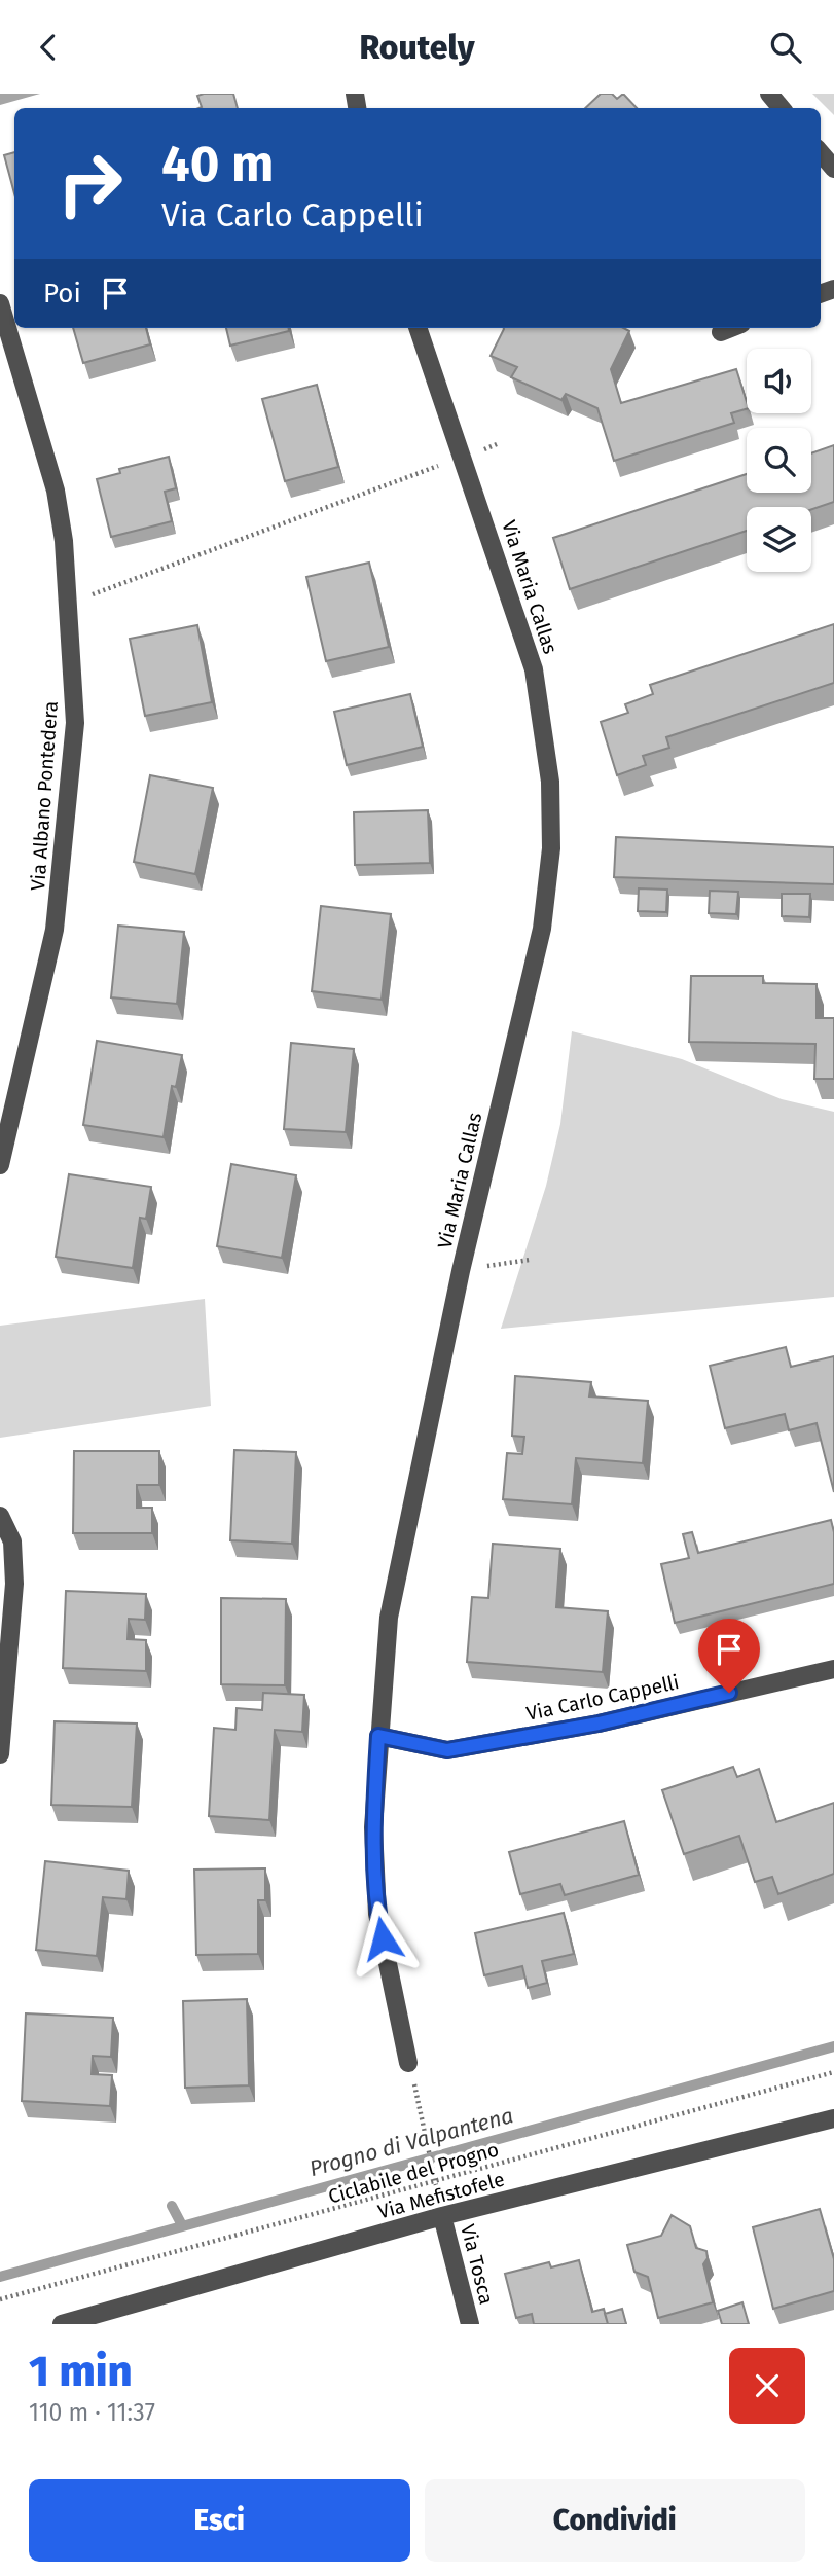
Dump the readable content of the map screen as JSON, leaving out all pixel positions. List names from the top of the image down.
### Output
{
  "streets": {
    "street": [
      "Via Maria Callas",
      "Via Albano Pontedera",
      "Via Carlo Cappelli",
      "Via Mefistofele",
      "Via Tosca"
    ],
    "path": ["Ciclabile del Progno"]
  },
  "crossings": [
    ["Via Maria Callas", "Via Carlo Cappelli"],
    ["Via Mefistofele", "Via Tosca"]
  ],
  "water": ["Progno di Valpantena"],
  "page": {
    "header": "Routely",
    "turn": ["40 m", "Via Carlo Cappelli"],
    "then": "Poi",
    "heading": ["1 min", "110 m · 11:37"],
    "buttons": ["Esci", "Condividi"]
  }
}
